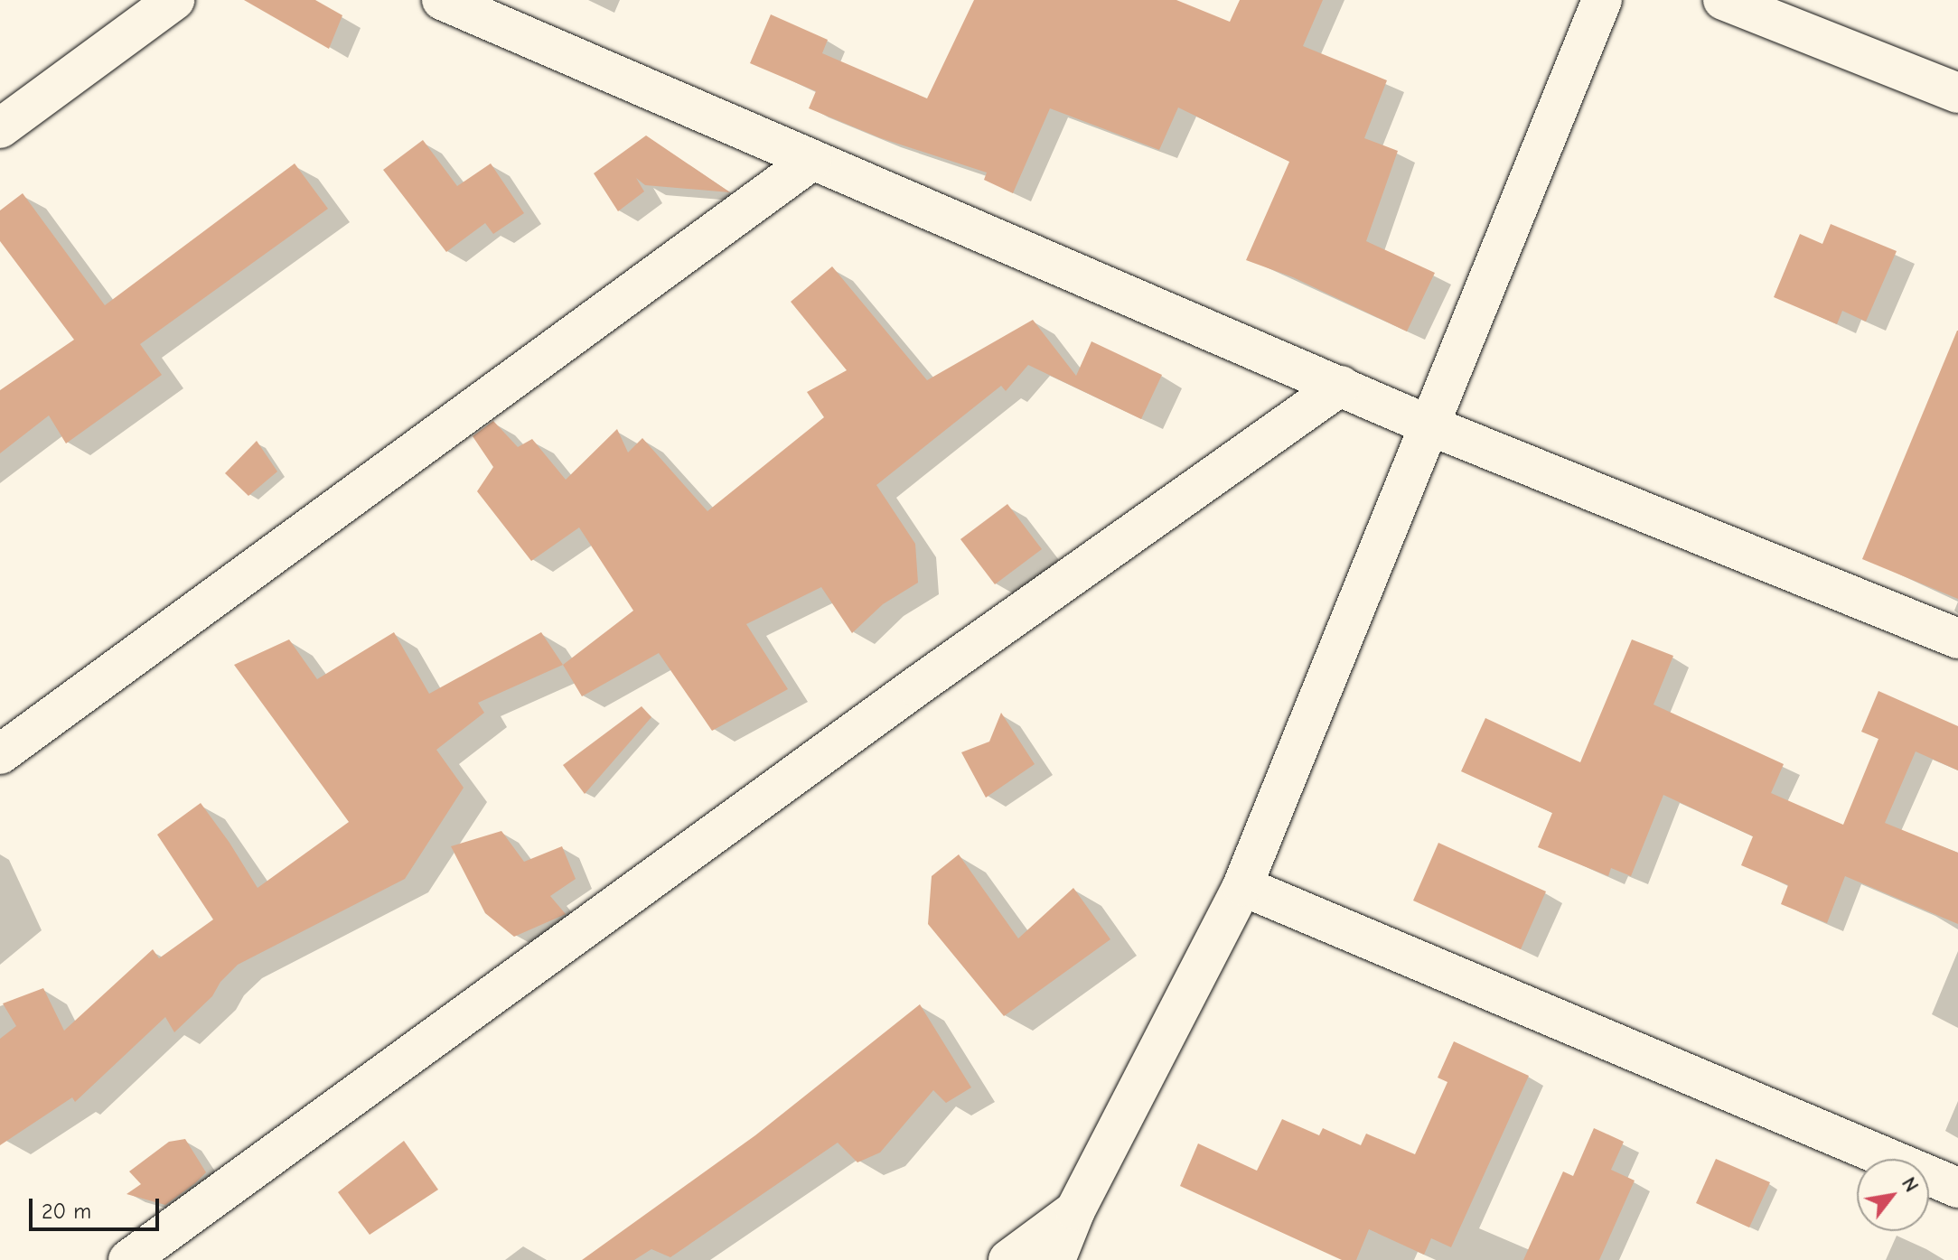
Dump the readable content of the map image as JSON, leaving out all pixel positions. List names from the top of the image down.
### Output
{
  "scale_bar": "20 m",
  "north": "top right"
}
